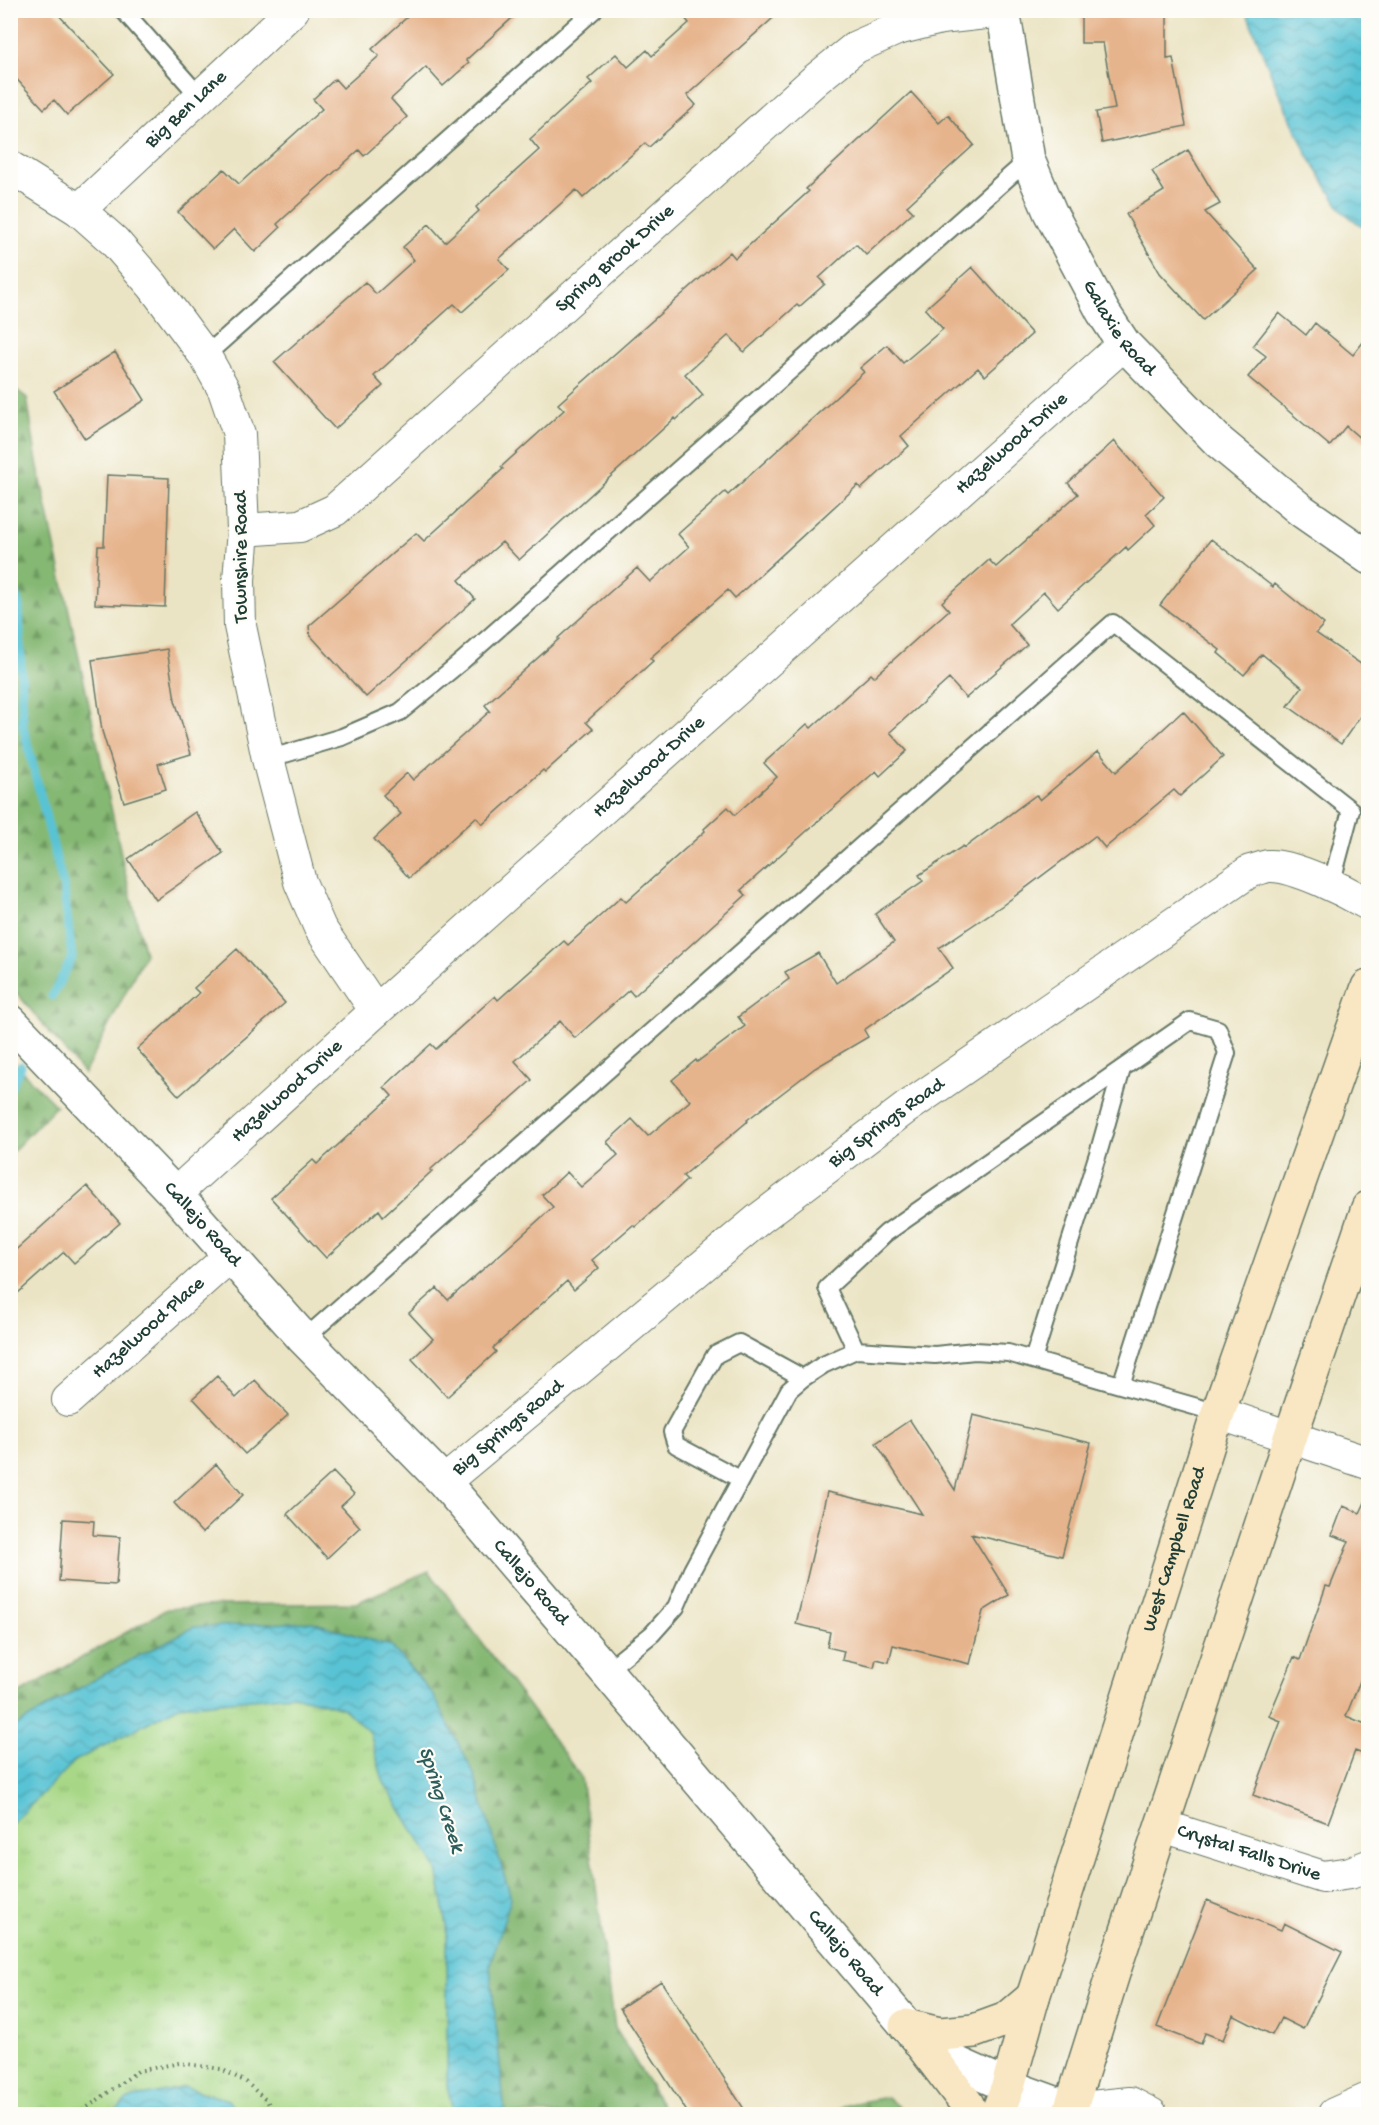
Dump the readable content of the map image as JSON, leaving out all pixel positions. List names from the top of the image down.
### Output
{
  "streets": {
    "main road": ["West Campbell Road"],
    "street": [
      "Big Ben Lane",
      "Spring Brook Drive",
      "Galaxie Road",
      "Hazelwood Drive",
      "Townshire Road",
      "Big Springs Road",
      "Callejo Road",
      "Hazelwood Place",
      "Crystal Falls Drive"
    ]
  },
  "crossings": [
    ["Big Ben Lane", "Townshire Road"],
    ["Spring Brook Drive", "Galaxie Road"],
    ["Spring Brook Drive", "Townshire Road"],
    ["Galaxie Road", "Hazelwood Drive"],
    ["Hazelwood Drive", "Townshire Road"],
    ["Hazelwood Drive", "Callejo Road"],
    ["Big Springs Road", "Callejo Road"],
    ["Callejo Road", "Hazelwood Place"],
    ["Callejo Road", "West Campbell Road"]
  ],
  "water": ["Spring Creek"]
}
